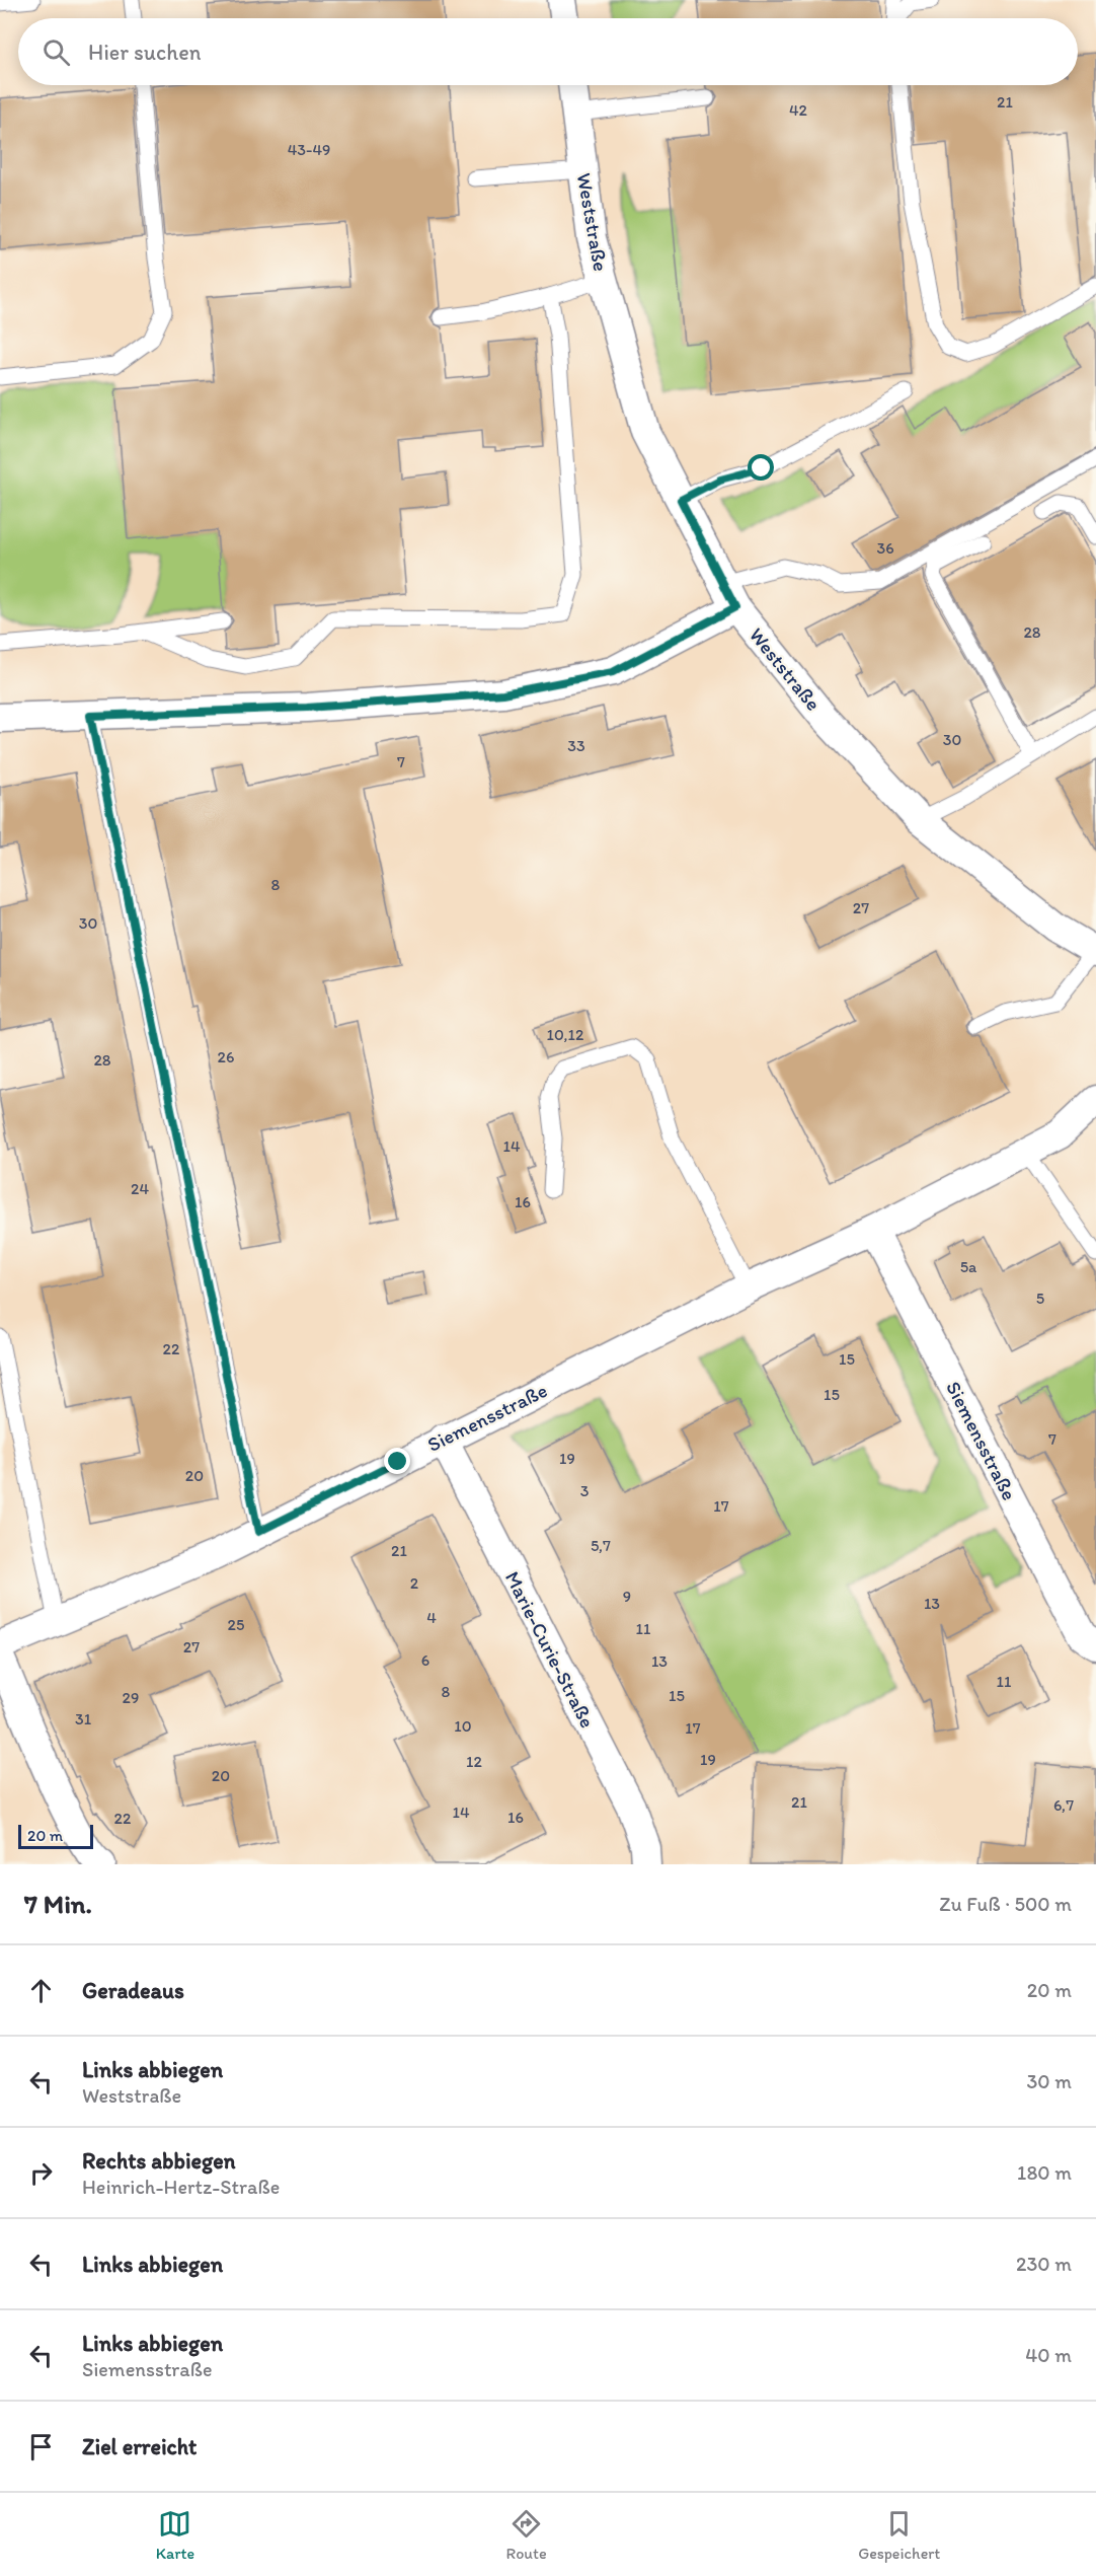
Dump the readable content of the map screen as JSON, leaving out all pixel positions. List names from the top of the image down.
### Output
{
  "streets": {
    "street": ["Weststraße", "Siemensstraße", "Marie-Curie-Straße"]
  },
  "crossings": [
    ["Siemensstraße", "Marie-Curie-Straße"]
  ],
  "house_numbers": [
    "21",
    "42",
    "43-49",
    "36",
    "28",
    "30",
    "33",
    "7",
    "8",
    "27",
    "30",
    "10,12",
    "26",
    "28",
    "14",
    "24",
    "16",
    "5a",
    "5",
    "22",
    "15",
    "15",
    "7",
    "19",
    "20",
    "3",
    "17",
    "5,7",
    "21",
    "2",
    "9",
    "13",
    "4",
    "25",
    "11",
    "27",
    "6",
    "13",
    "11",
    "8",
    "15",
    "29",
    "31",
    "10",
    "17",
    "19",
    "12",
    "20",
    "21",
    "6,7",
    "14",
    "16",
    "22"
  ],
  "scale_bar": "20 m",
  "page": {
    "search": "Hier suchen",
    "scale": "20 m",
    "heading": ["7 Min.", "Zu Fuß · 500 m"],
    "list": [
      ["Geradeaus", "20 m"],
      ["Links abbiegen", "Weststraße", "30 m"],
      ["Rechts abbiegen", "Heinrich-Hertz-Straße", "180 m"],
      ["Links abbiegen", "230 m"],
      ["Links abbiegen", "Siemensstraße", "40 m"],
      "Ziel erreicht"
    ],
    "nav": ["Karte", "Route", "Gespeichert"]
  }
}
